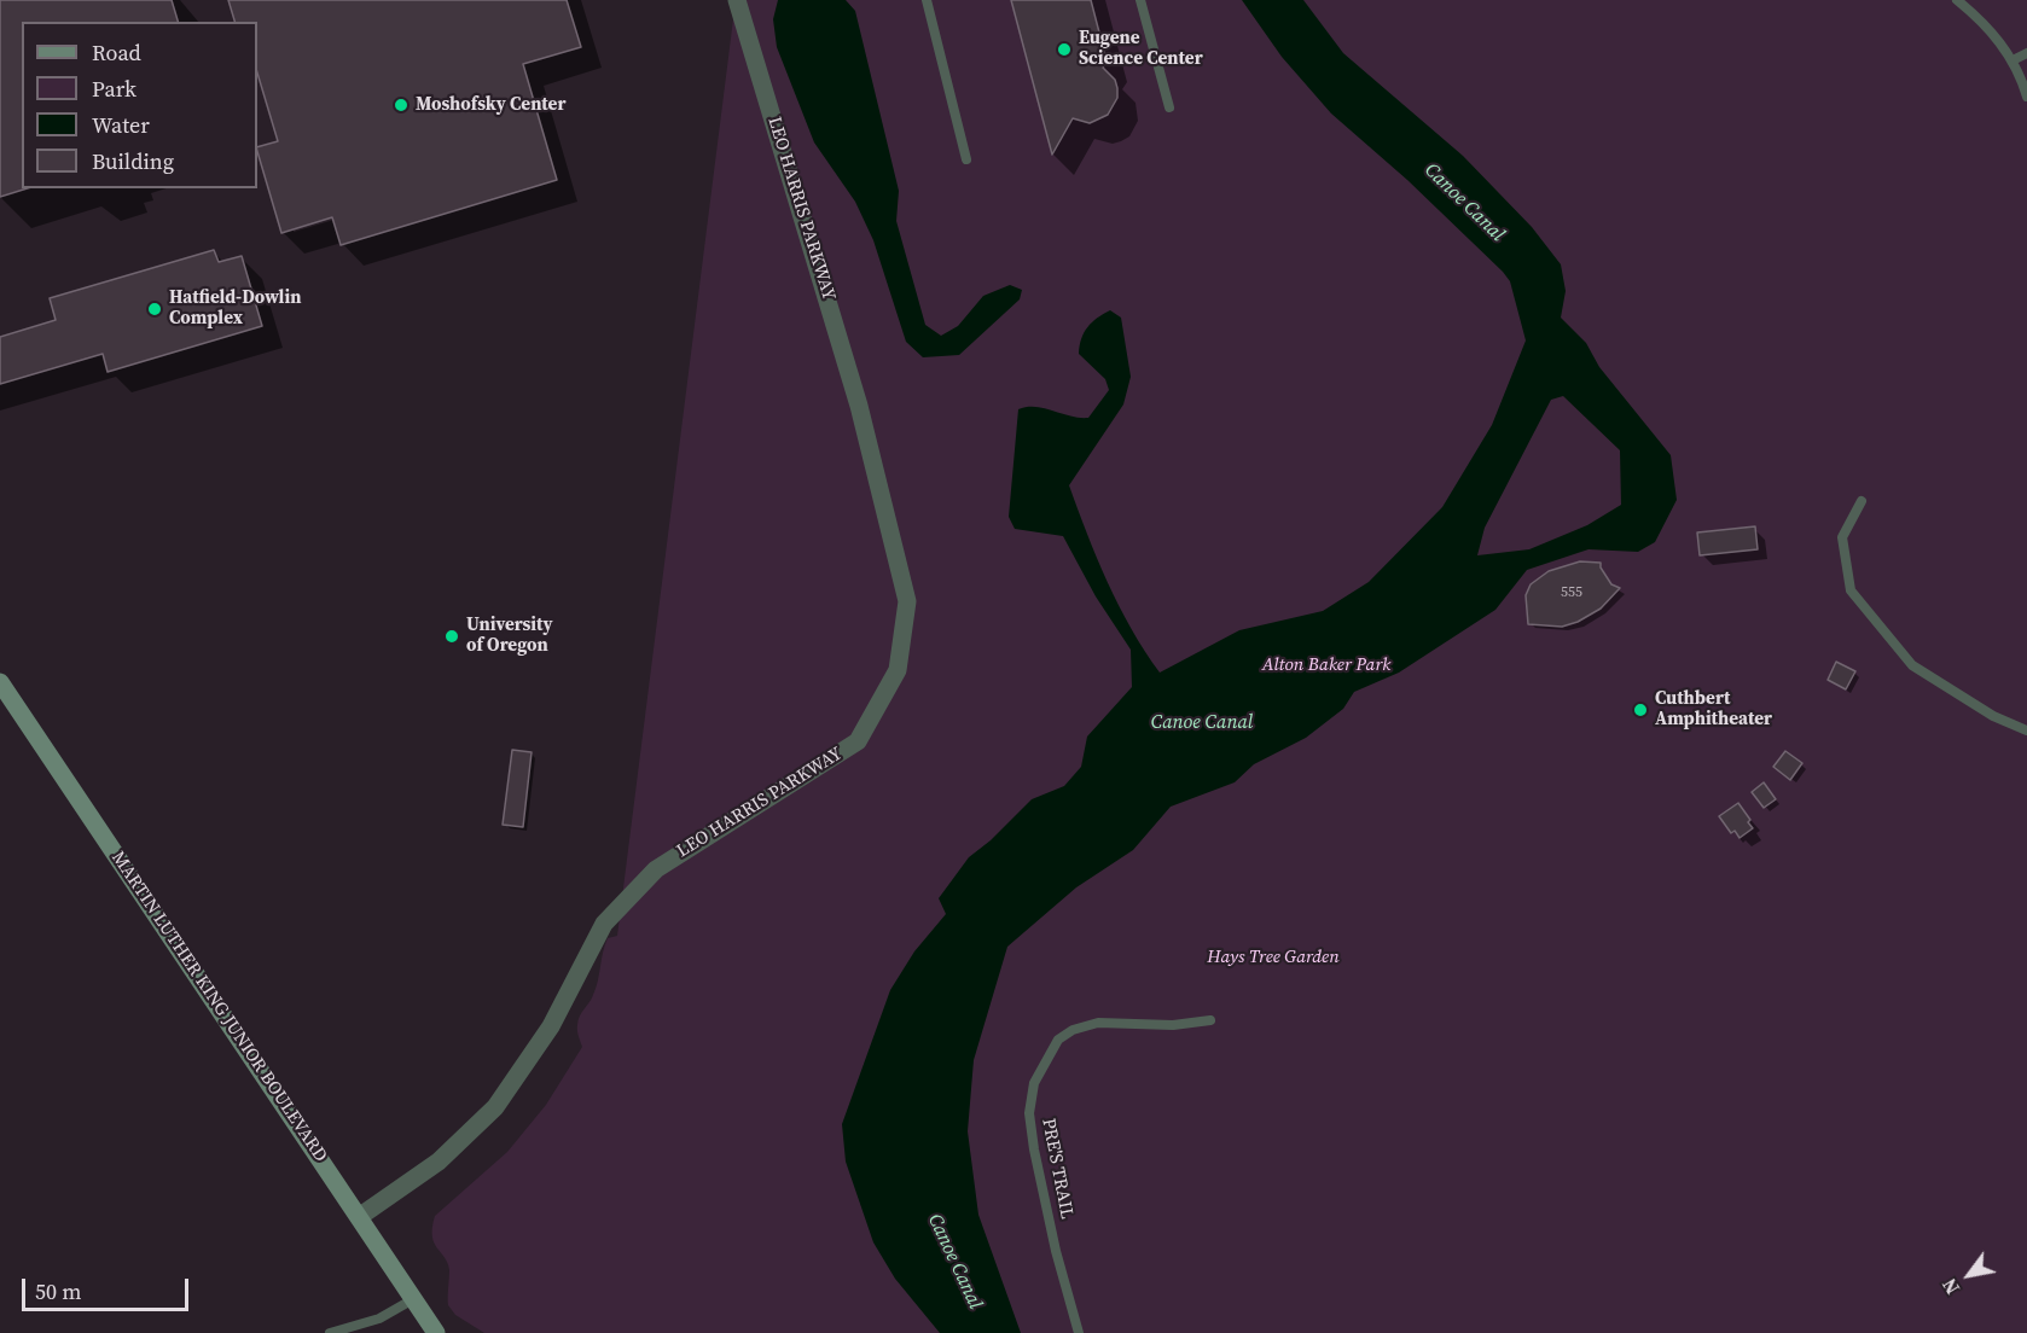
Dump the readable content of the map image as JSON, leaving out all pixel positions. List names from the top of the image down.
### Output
{
  "streets": {
    "main road": ["MARTIN LUTHER KING JUNIOR BOULEVARD"],
    "street": ["LEO HARRIS PARKWAY"],
    "lane": ["PRE'S TRAIL"]
  },
  "crossings": [
    ["LEO HARRIS PARKWAY", "MARTIN LUTHER KING JUNIOR BOULEVARD"]
  ],
  "water": ["Canoe Canal"],
  "parks": ["Alton Baker Park", "Hays Tree Garden"],
  "places": [
    "Eugene Science Center",
    "Moshofsky Center",
    "Hatfield-Dowlin Complex",
    "University of Oregon",
    "Cuthbert Amphitheater"
  ],
  "house_numbers": ["555"],
  "legend": [
    "Road",
    "Park",
    "Water",
    "Building"
  ],
  "scale_bar": "50 m",
  "north": "bottom left"
}
